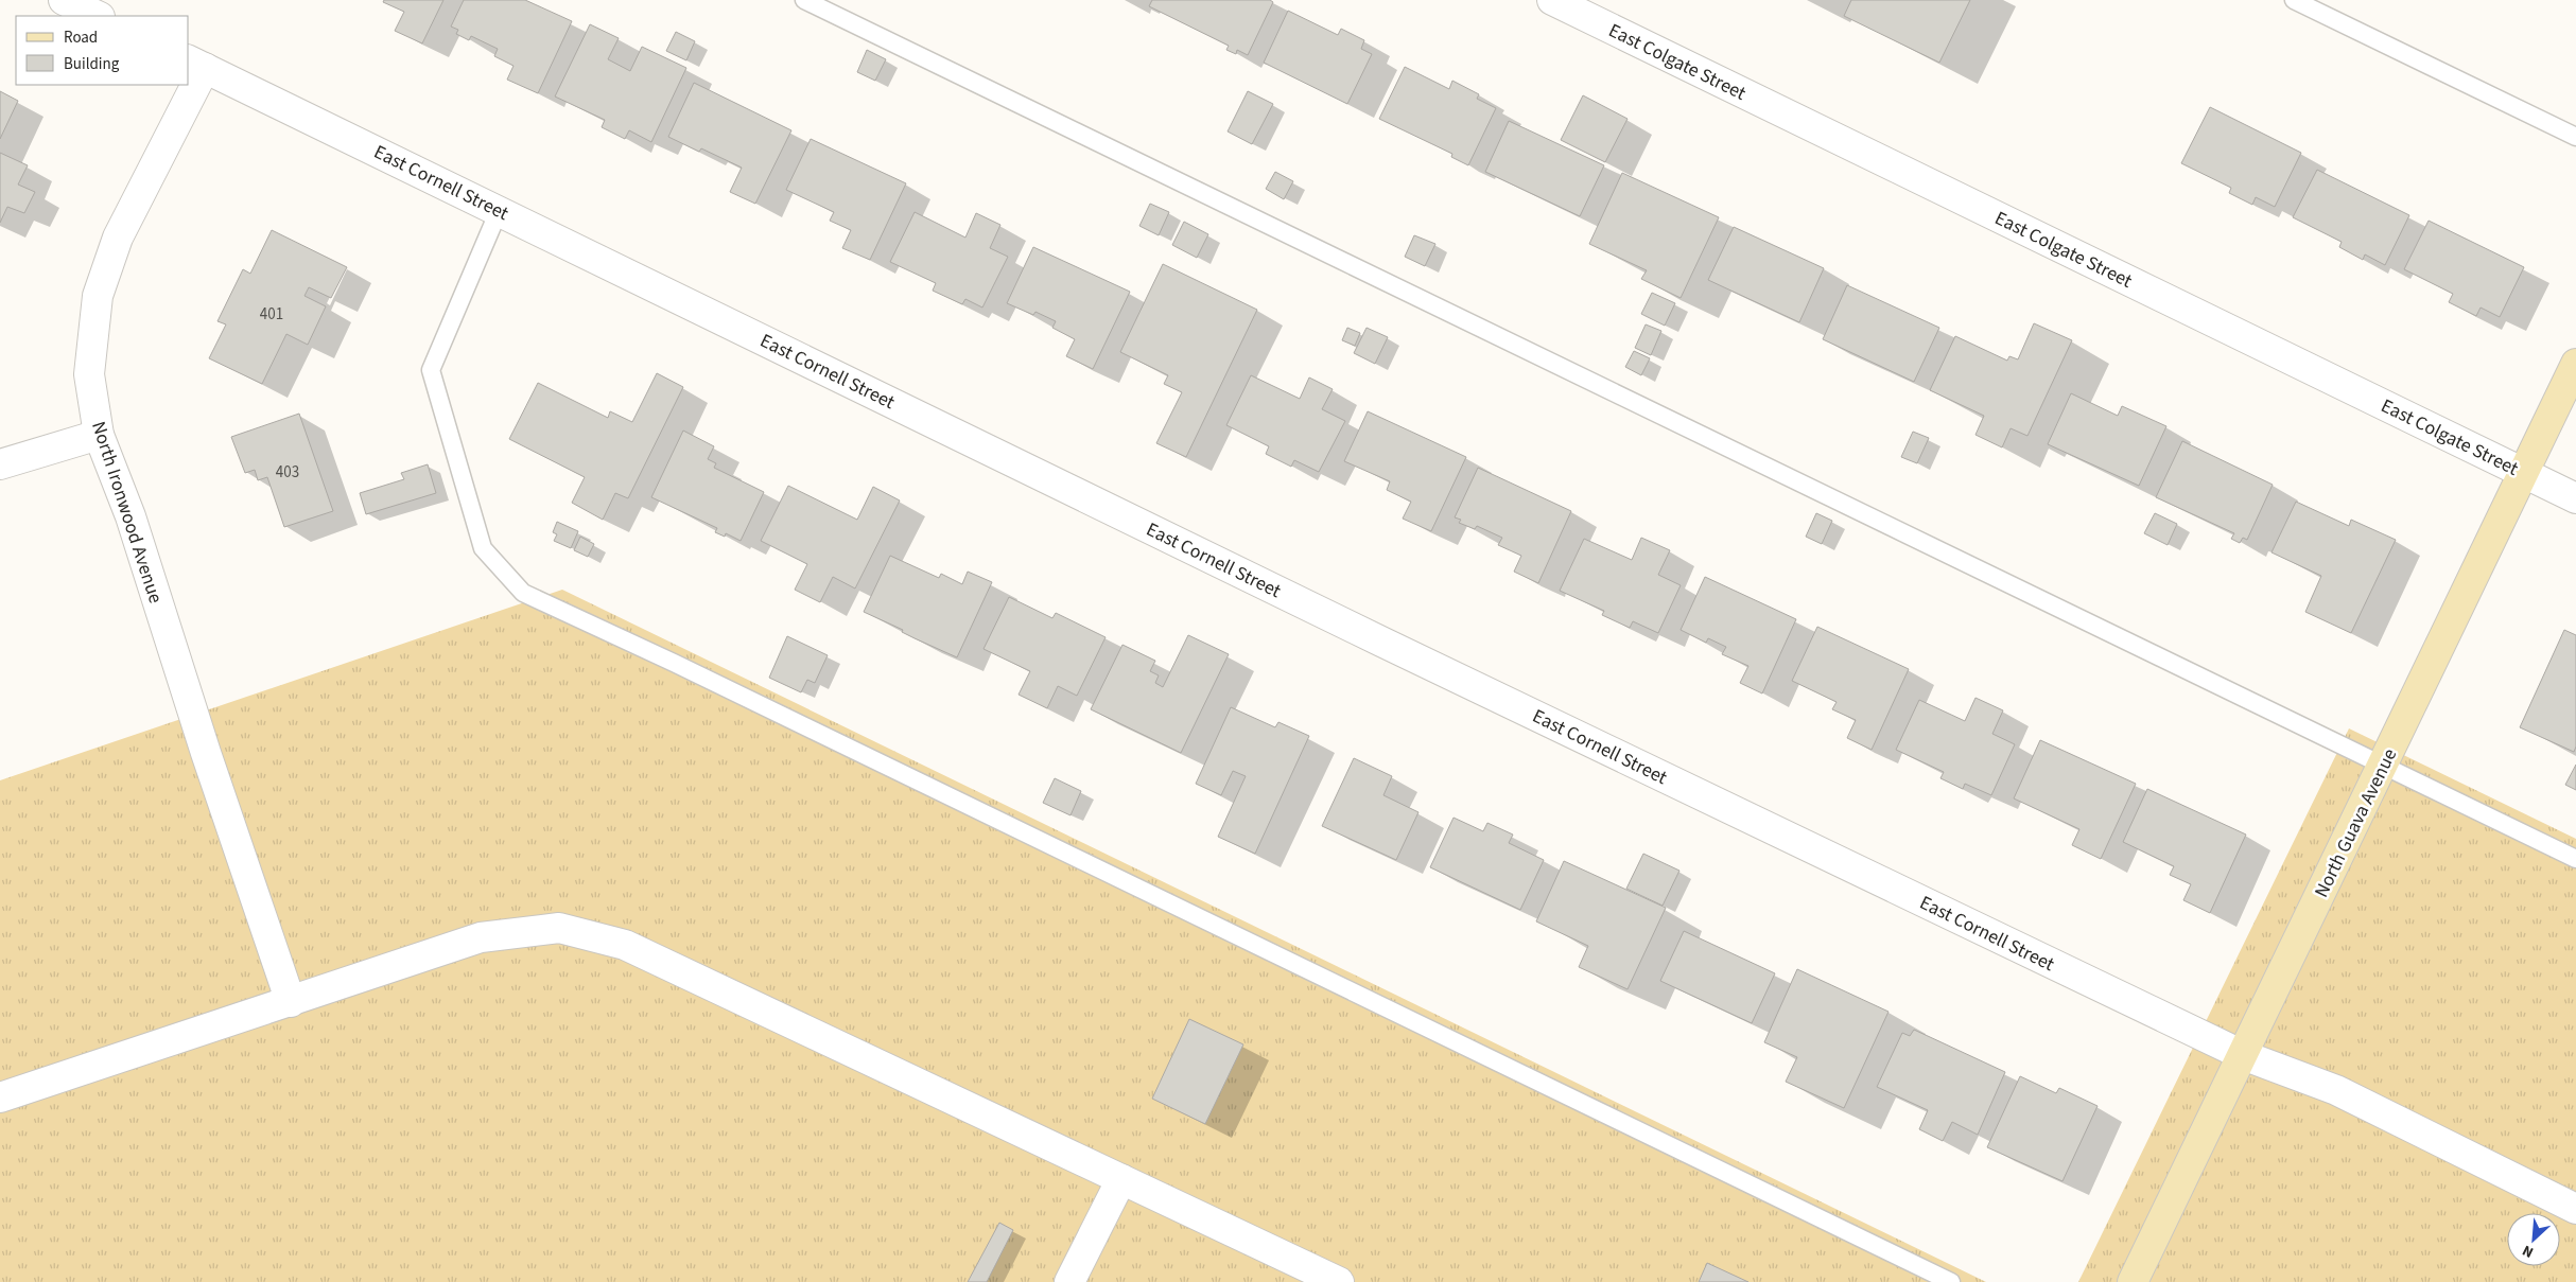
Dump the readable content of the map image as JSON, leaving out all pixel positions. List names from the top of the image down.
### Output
{
  "streets": {
    "street": [
      "East Colgate Street",
      "East Cornell Street",
      "North Ironwood Avenue",
      "North Guava Avenue"
    ]
  },
  "crossings": [
    ["East Colgate Street", "North Guava Avenue"],
    ["East Cornell Street", "North Ironwood Avenue"],
    ["East Cornell Street", "North Guava Avenue"]
  ],
  "house_numbers": ["401", "403"],
  "legend": ["Road", "Building"],
  "north": "bottom left"
}
